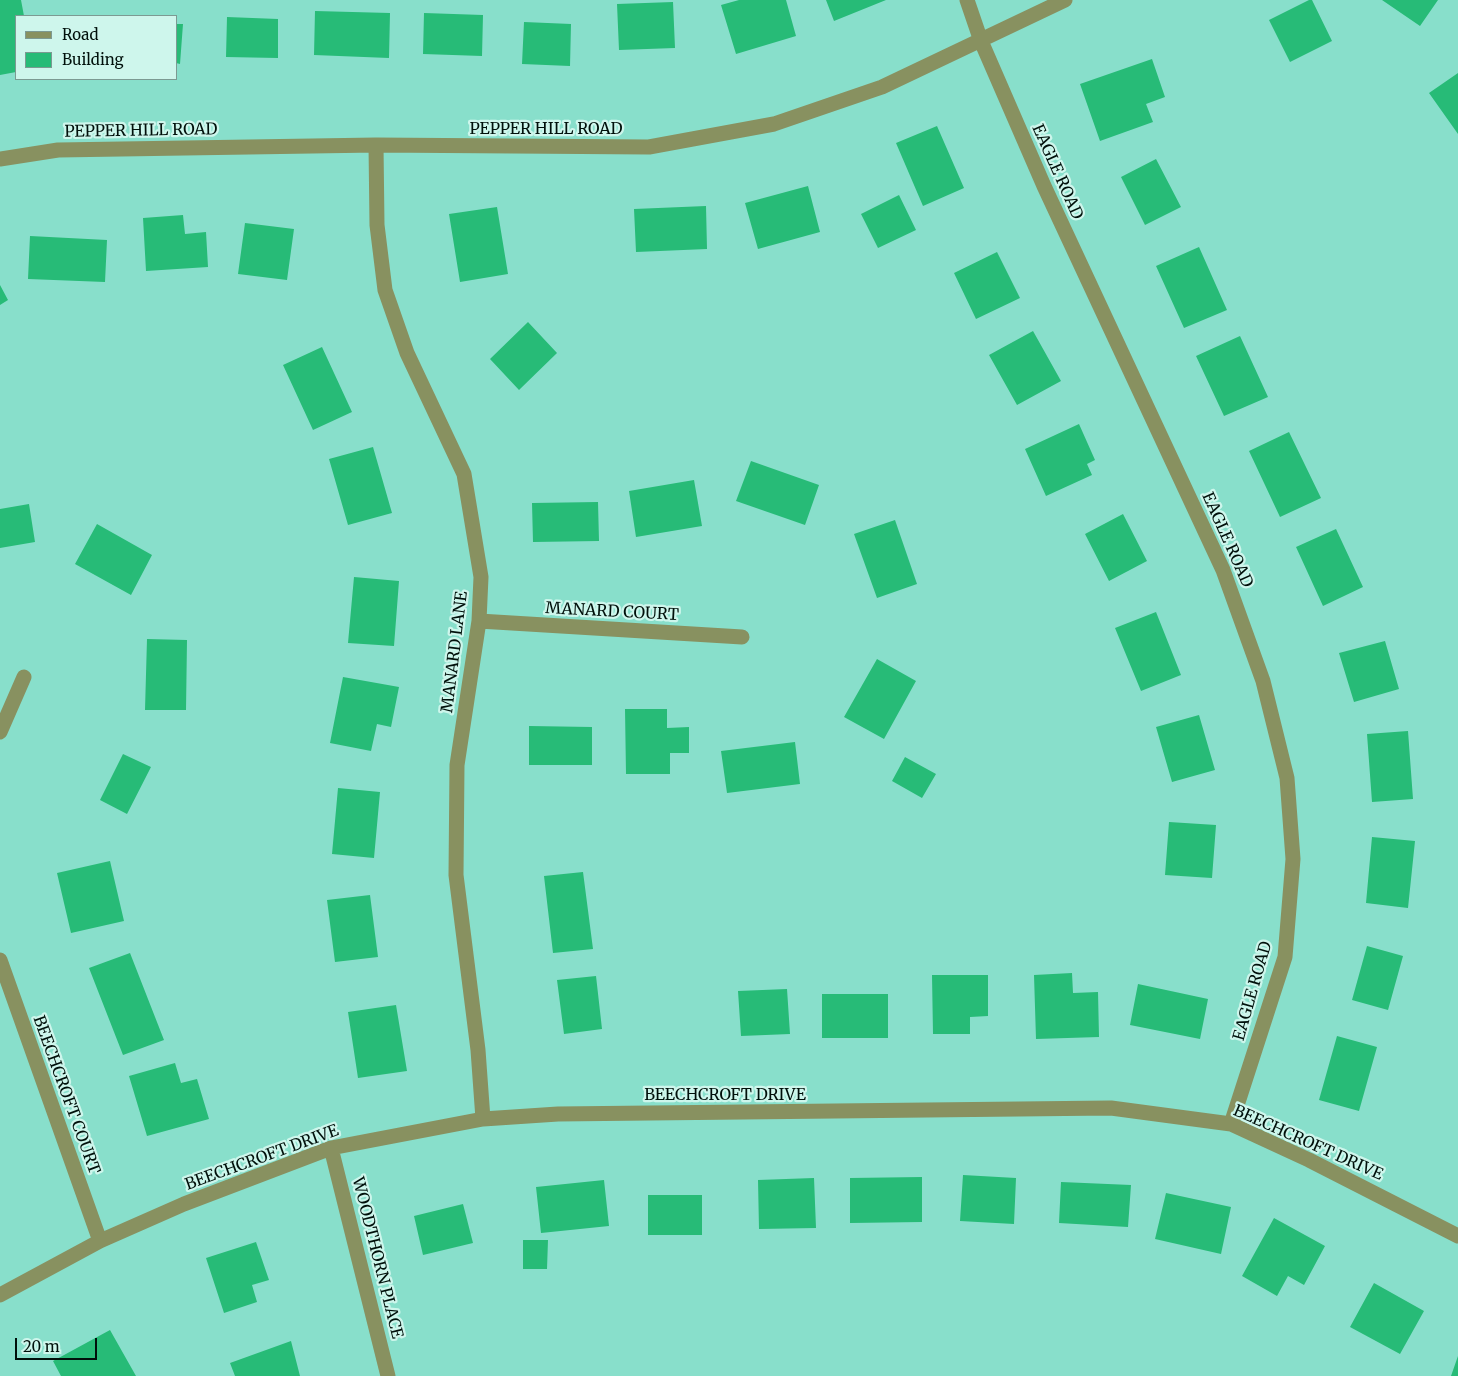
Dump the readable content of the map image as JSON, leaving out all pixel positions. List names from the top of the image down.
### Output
{
  "streets": {
    "street": [
      "PEPPER HILL ROAD",
      "EAGLE ROAD",
      "MANARD COURT",
      "MANARD LANE",
      "BEECHCROFT COURT",
      "BEECHCROFT DRIVE",
      "WOODTHORN PLACE"
    ]
  },
  "crossings": [
    ["PEPPER HILL ROAD", "EAGLE ROAD"],
    ["PEPPER HILL ROAD", "MANARD LANE"],
    ["EAGLE ROAD", "BEECHCROFT DRIVE"],
    ["MANARD COURT", "MANARD LANE"],
    ["MANARD LANE", "BEECHCROFT DRIVE"],
    ["BEECHCROFT COURT", "BEECHCROFT DRIVE"],
    ["BEECHCROFT DRIVE", "WOODTHORN PLACE"]
  ],
  "legend": ["Road", "Building"],
  "scale_bar": "20 m"
}
